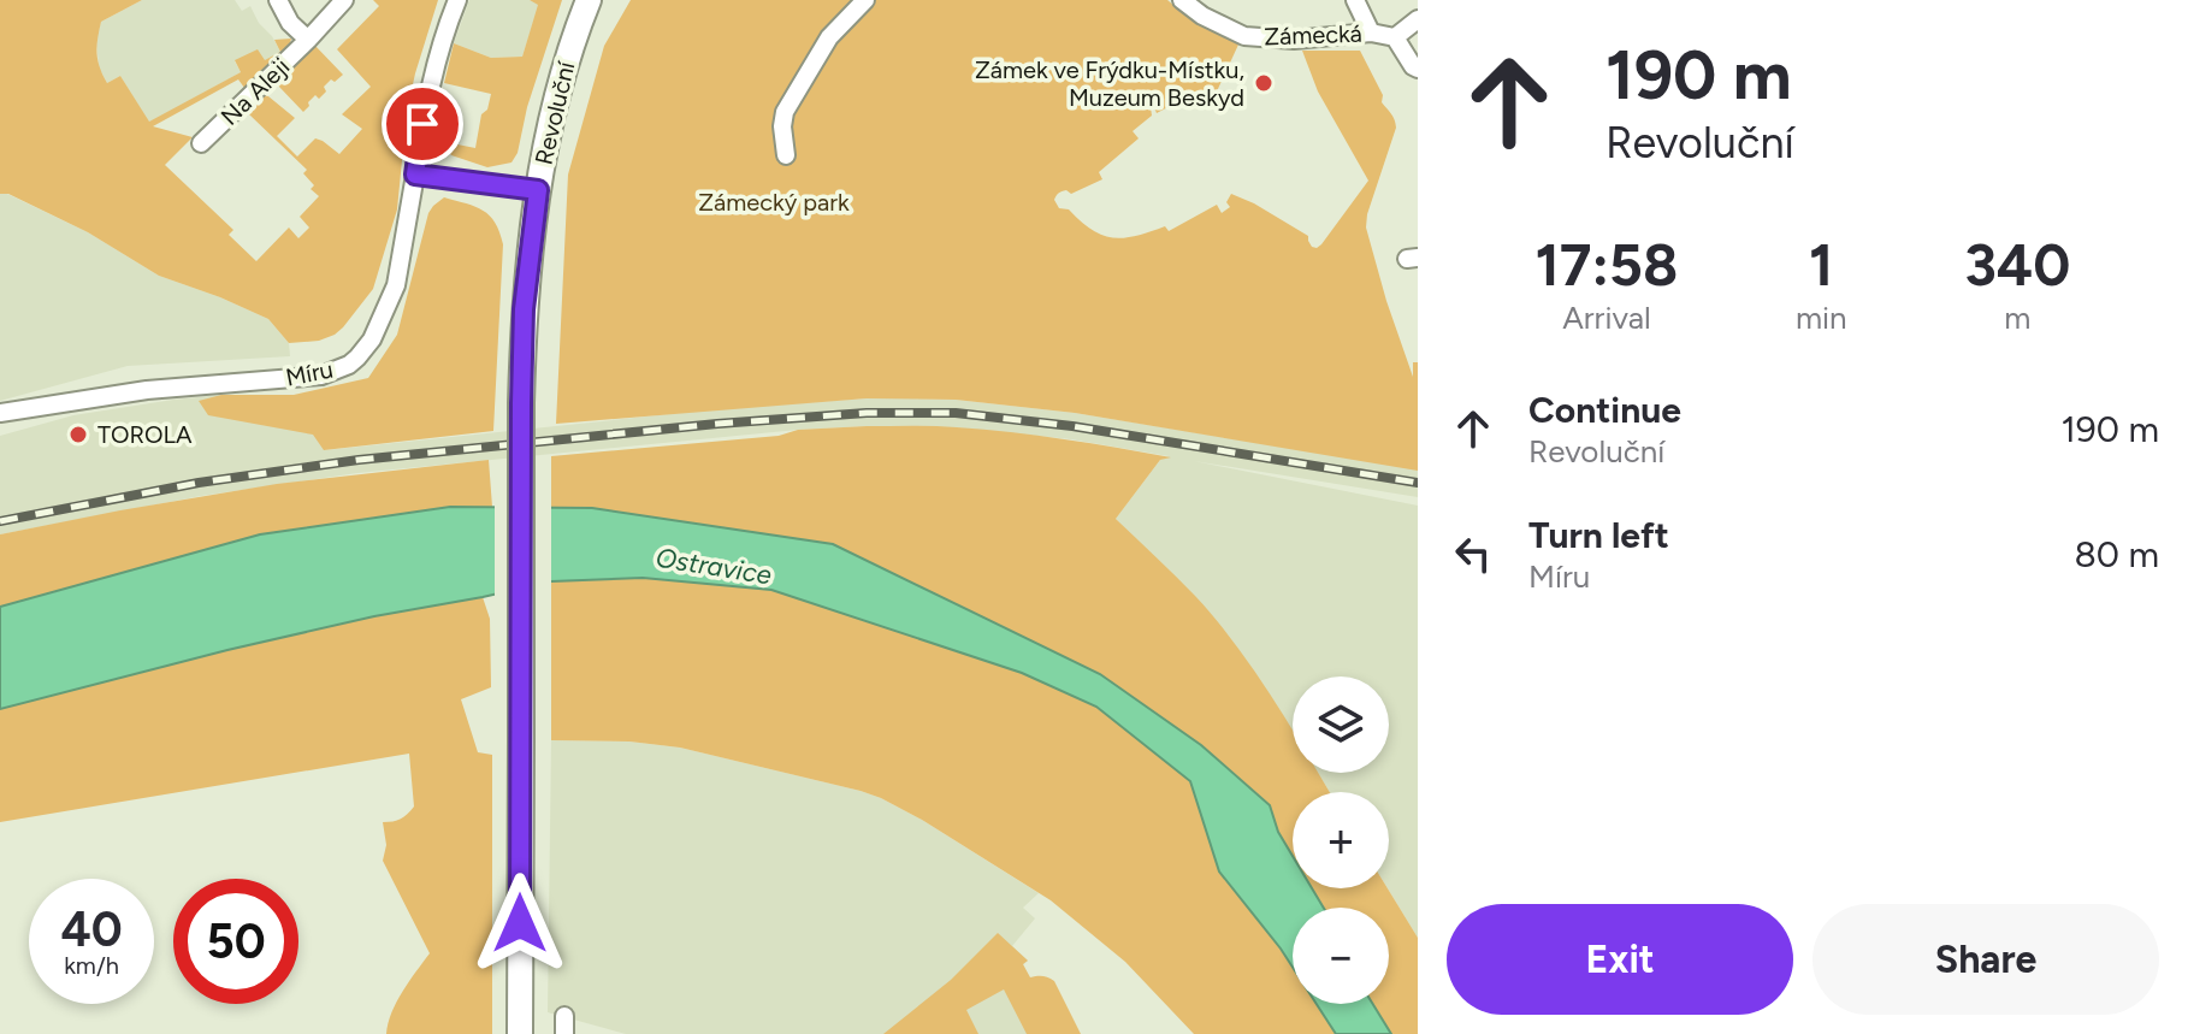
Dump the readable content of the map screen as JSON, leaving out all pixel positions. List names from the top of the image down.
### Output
{
  "streets": {
    "main road": ["Revoluční"],
    "street": ["Zámecká", "Na Aleji", "Míru"]
  },
  "water": ["Ostravice"],
  "parks": ["Zámecký park"],
  "places": ["Zámek ve Frýdku-Místku, Muzeum Beskyd", "TOROLA"],
  "page": {
    "turn": ["190 m", "Revoluční"],
    "eta": [
      "17:58",
      "Arrival",
      "1",
      "min",
      "340",
      "m"
    ],
    "list": [
      {
        "name": "Continue",
        "note": "Revoluční",
        "value": "190 m"
      },
      {
        "name": "Turn left",
        "note": "Míru",
        "value": "80 m"
      }
    ],
    "map_buttons": ["+", "−"],
    "speed": "40 km/h",
    "limit": "50",
    "buttons": ["Exit", "Share"]
  }
}
